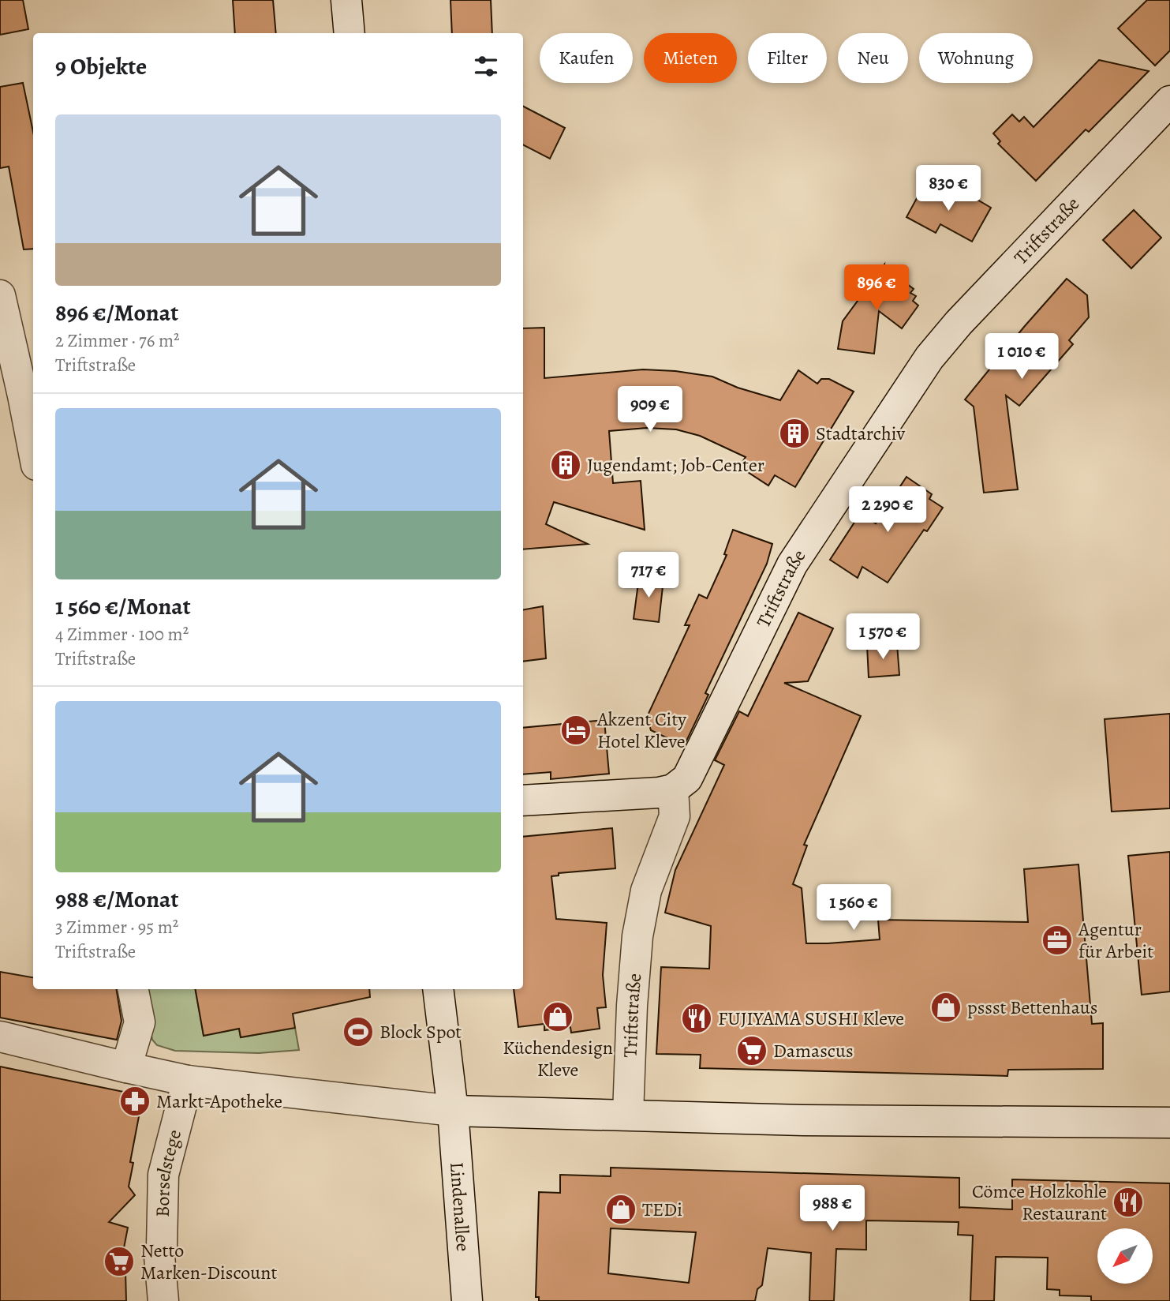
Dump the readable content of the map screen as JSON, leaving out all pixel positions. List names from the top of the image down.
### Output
{
  "streets": {
    "street": ["Triftstraße", "Borselstege", "Lindenallee"]
  },
  "places": {
    "building": ["Stadtarchiv", "Jugendamt; Job-Center"],
    "hotel": ["Akzent City Hotel Kleve"],
    "office": ["Agentur für Arbeit"],
    "shop": ["pssst Bettenhaus", "Küchendesign Kleve", "TEDi"],
    "restaurant": ["FUJIYAMA SUSHI Kleve", "Cömce Holzkohle Restaurant"],
    "sports": ["Block Spot"],
    "supermarket": ["Damascus", "Netto Marken-Discount"],
    "pharmacy": ["Markt-Apotheke"]
  },
  "north": "bottom left",
  "page": {
    "chip": [
      "Kaufen",
      "Mieten",
      "Filter",
      "Neu",
      "Wohnung"
    ],
    "heading": "9 Objekte",
    "list": [
      {
        "name": "896 €/Monat",
        "note": "2 Zimmer · 76 m² · Triftstraße"
      },
      {
        "name": "1 560 €/Monat",
        "note": "4 Zimmer · 100 m² · Triftstraße"
      },
      {
        "name": "988 €/Monat",
        "note": "3 Zimmer · 95 m² · Triftstraße"
      }
    ],
    "price": [
      "830 €",
      "896 €",
      "1 010 €",
      "909 €",
      "2 290 €",
      "717 €",
      "1 570 €",
      "1 560 €",
      "988 €"
    ]
  }
}
